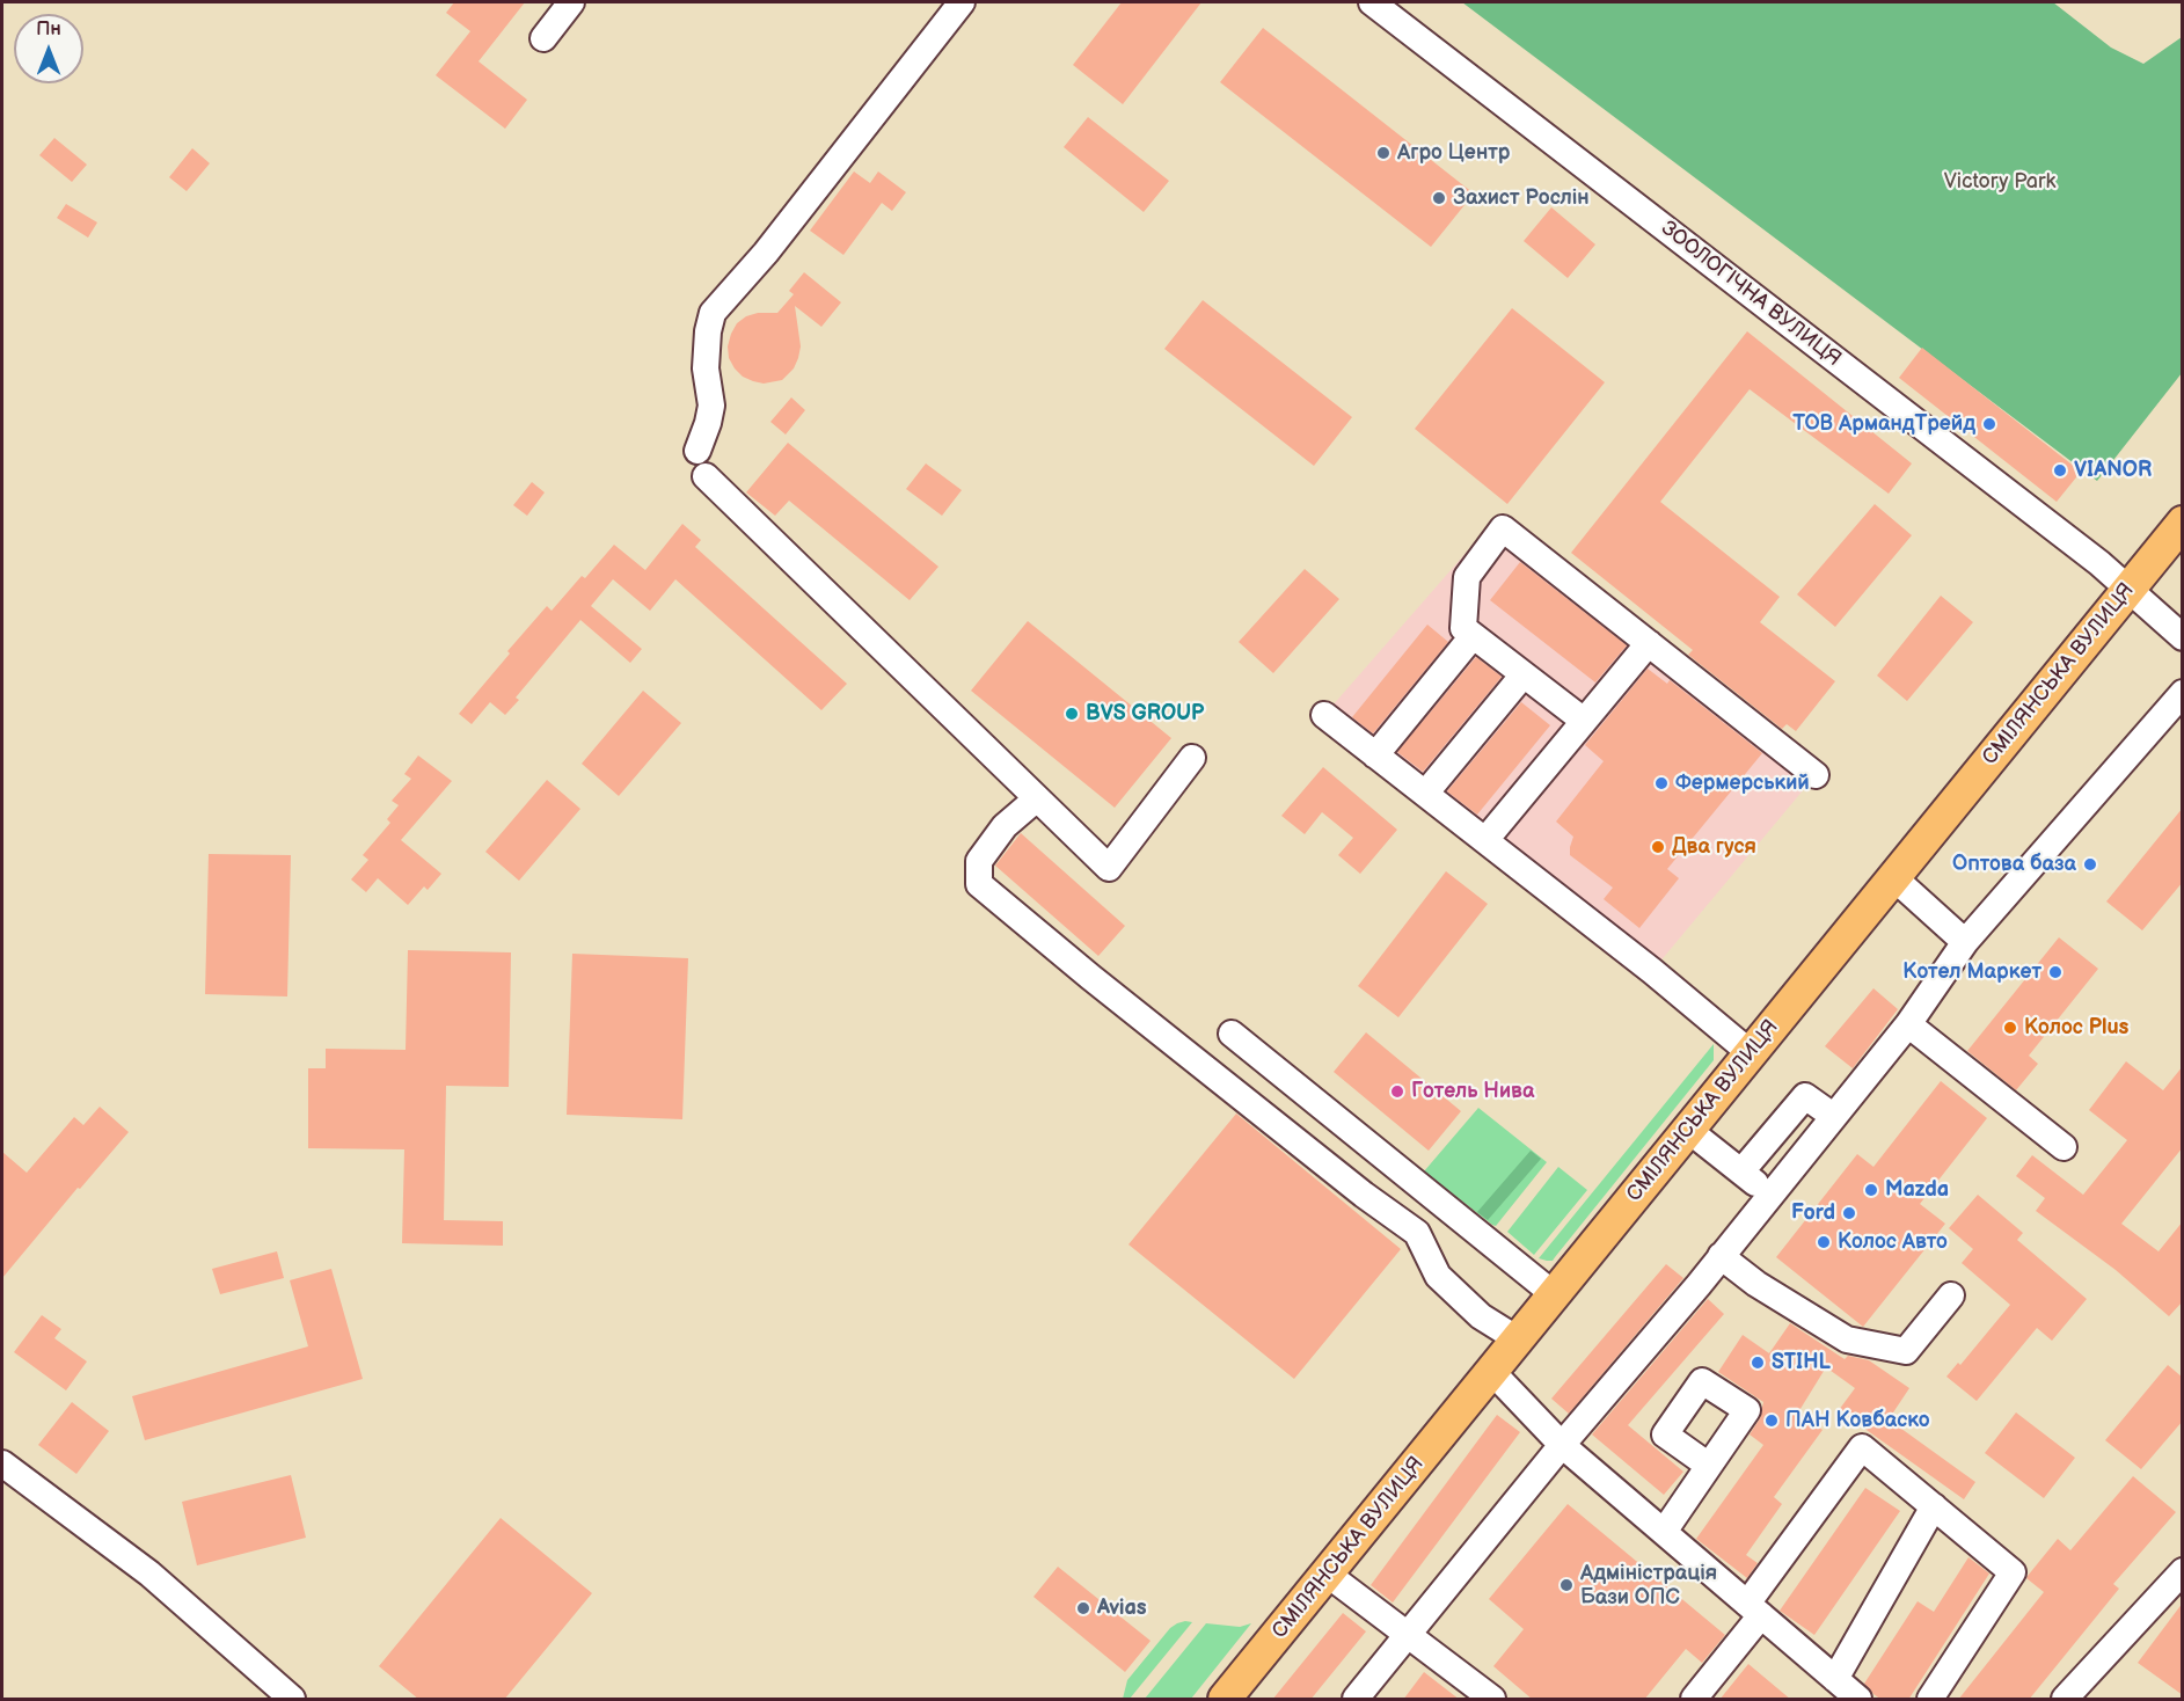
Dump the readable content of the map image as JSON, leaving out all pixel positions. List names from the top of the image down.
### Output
{
  "streets": {
    "main road": ["СМІЛЯНСЬКА ВУЛИЦЯ"],
    "street": ["ЗООЛОГІЧНА ВУЛИЦЯ"]
  },
  "crossings": [
    ["ЗООЛОГІЧНА ВУЛИЦЯ", "СМІЛЯНСЬКА ВУЛИЦЯ"]
  ],
  "parks": ["Victory Park"],
  "places": [
    "Агро Центр",
    "Захист Рослін",
    "ТОВ АрмандТрейд",
    "VIANOR",
    "BVS GROUP",
    "Фермерський",
    "Два гуся",
    "Оптова база",
    "Котел Маркет",
    "Колос Plus",
    "Готель Нива",
    "Mazda",
    "Ford",
    "Колос Авто",
    "STIHL",
    "ПАН Ковбаско",
    "Адміністрація Бази ОПС",
    "Avias"
  ],
  "north": "top"
}
